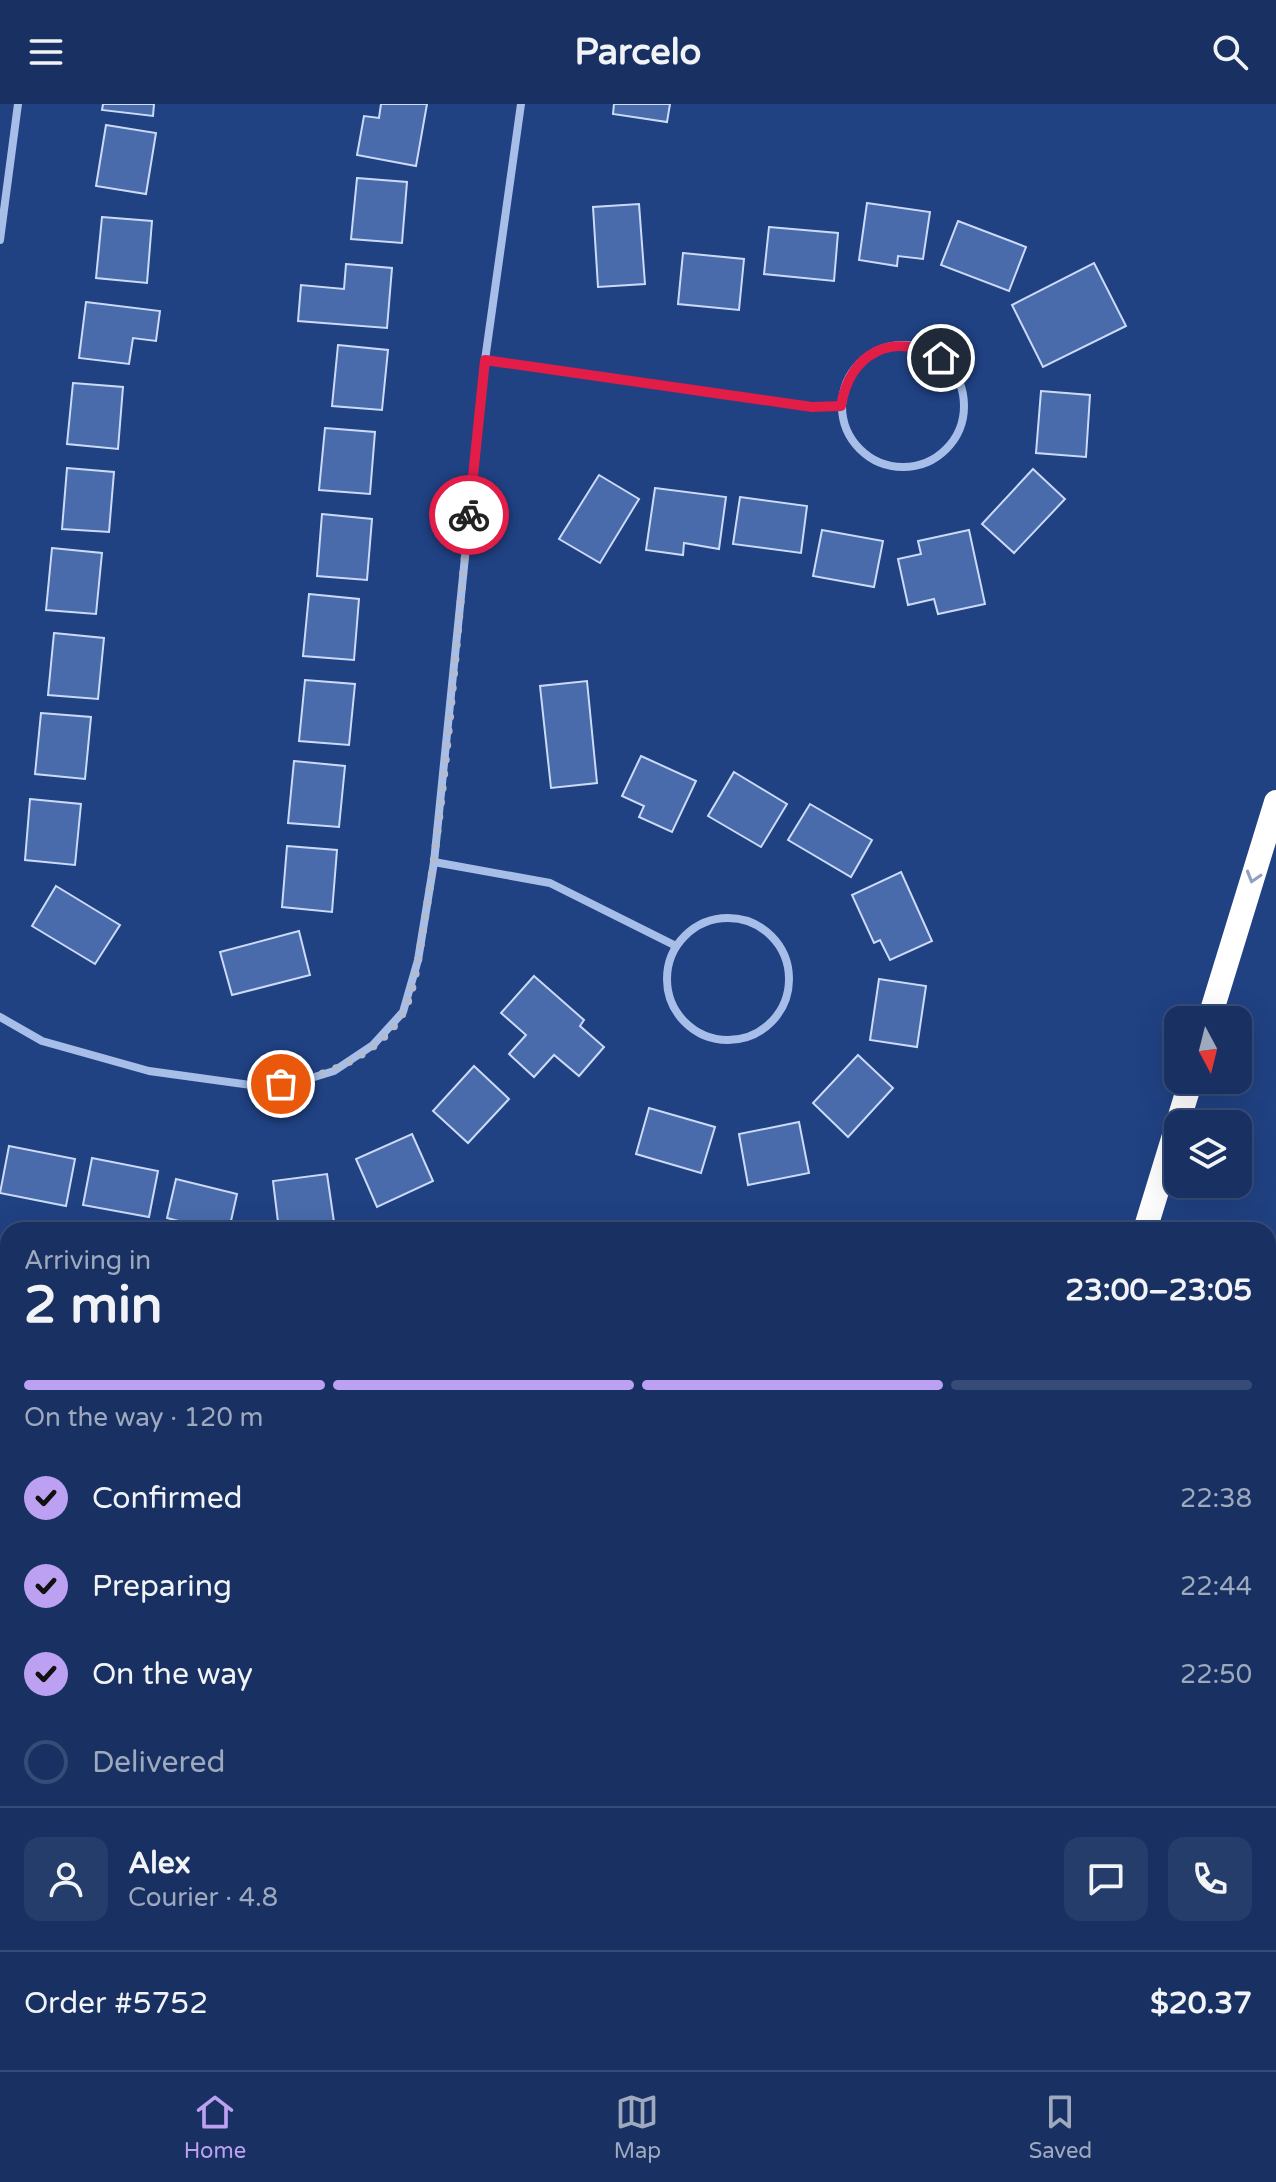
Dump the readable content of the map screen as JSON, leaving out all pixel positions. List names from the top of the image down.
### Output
{
  "north": "bottom",
  "page": {
    "header": "Parcelo",
    "heading": ["2 min", "Arriving in", "23:00–23:05"],
    "panel": [
      "Alex",
      "Courier · 4.8",
      "Order #5752",
      "$20.37"
    ],
    "bar": "On the way · 120 m",
    "list": [
      ["Confirmed", "22:38"],
      ["Preparing", "22:44"],
      ["On the way", "22:50"],
      "Delivered"
    ],
    "tabs": ["Home", "Map", "Saved"]
  }
}
